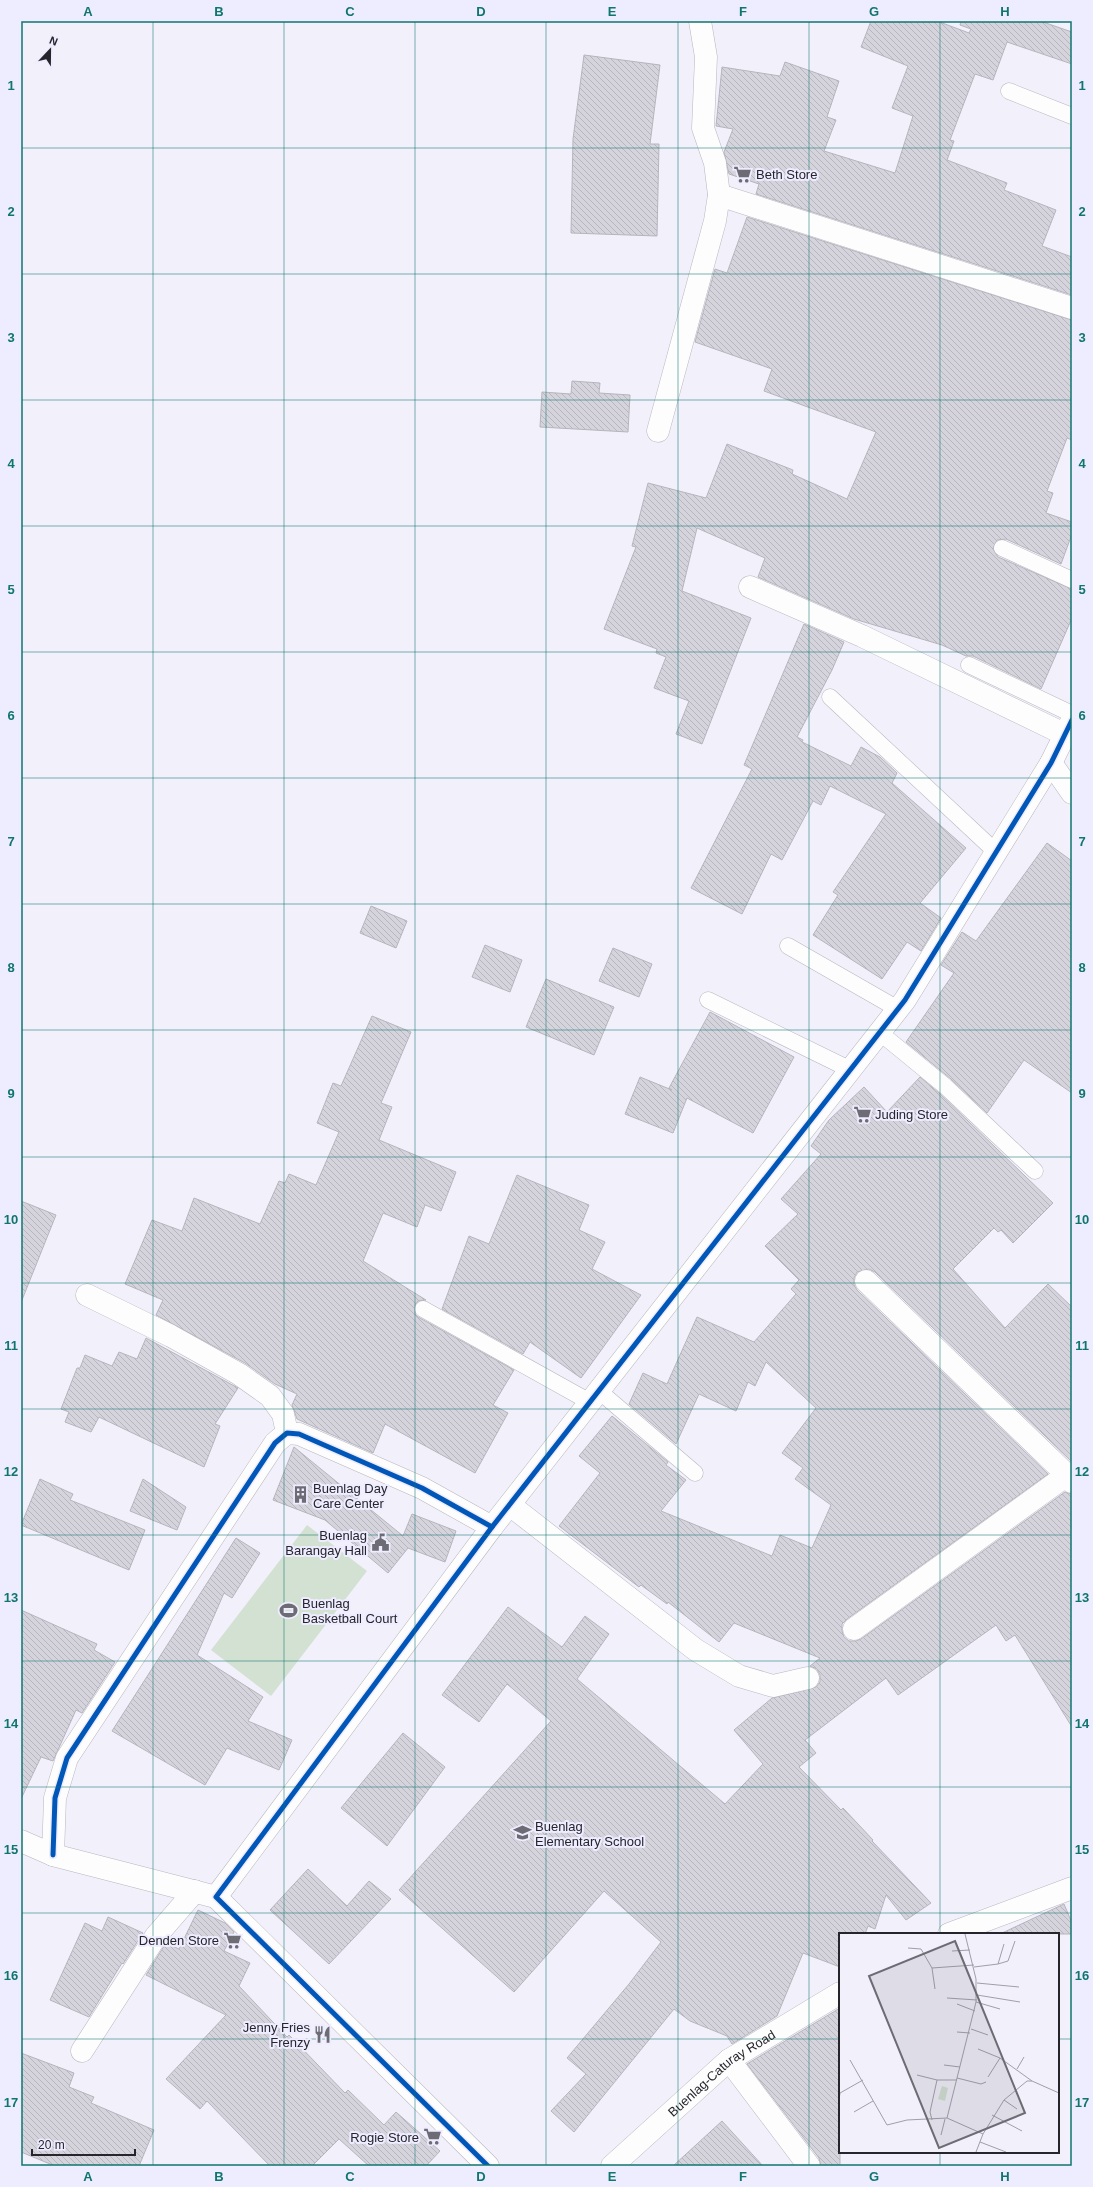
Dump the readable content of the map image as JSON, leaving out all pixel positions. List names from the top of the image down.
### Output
{
  "streets": {
    "street": ["Buenlag-Caturay Road"]
  },
  "places": {
    "supermarket": [
      "Beth Store",
      "Juding Store",
      "Denden Store",
      "Rogie Store"
    ],
    "building": ["Buenlag Day Care Center"],
    "public building": ["Buenlag Barangay Hall"],
    "sports": ["Buenlag Basketball Court"],
    "school or university": ["Buenlag Elementary School"],
    "restaurant": ["Jenny Fries Frenzy"]
  },
  "scale_bar": "20 m",
  "north": "top",
  "grid": {
    "columns": [
      "A",
      "B",
      "C",
      "D",
      "E",
      "F",
      "G",
      "H"
    ],
    "rows": [
      "1",
      "2",
      "3",
      "4",
      "5",
      "6",
      "7",
      "8",
      "9",
      "10",
      "11",
      "12",
      "13",
      "14",
      "15",
      "16",
      "17"
    ]
  }
}
